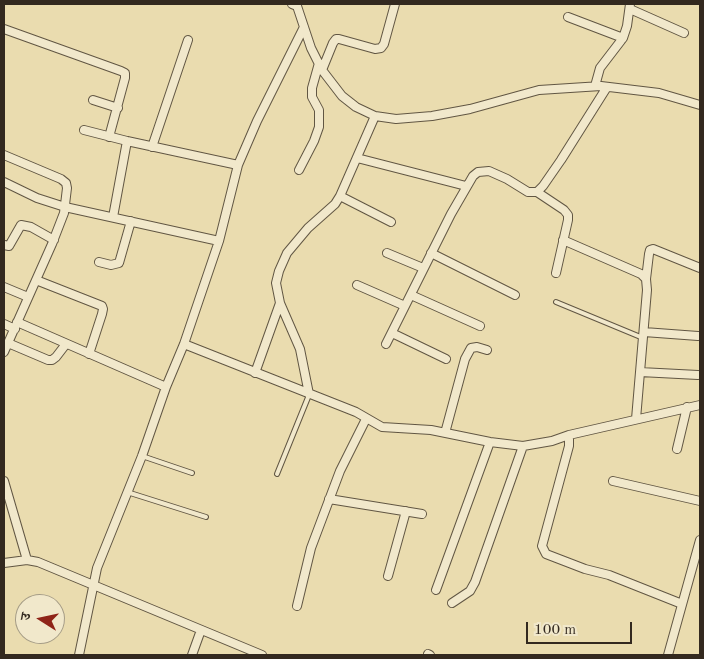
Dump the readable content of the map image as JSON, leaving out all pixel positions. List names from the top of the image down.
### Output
{
  "scale_bar": "100 m",
  "north": "left"
}
